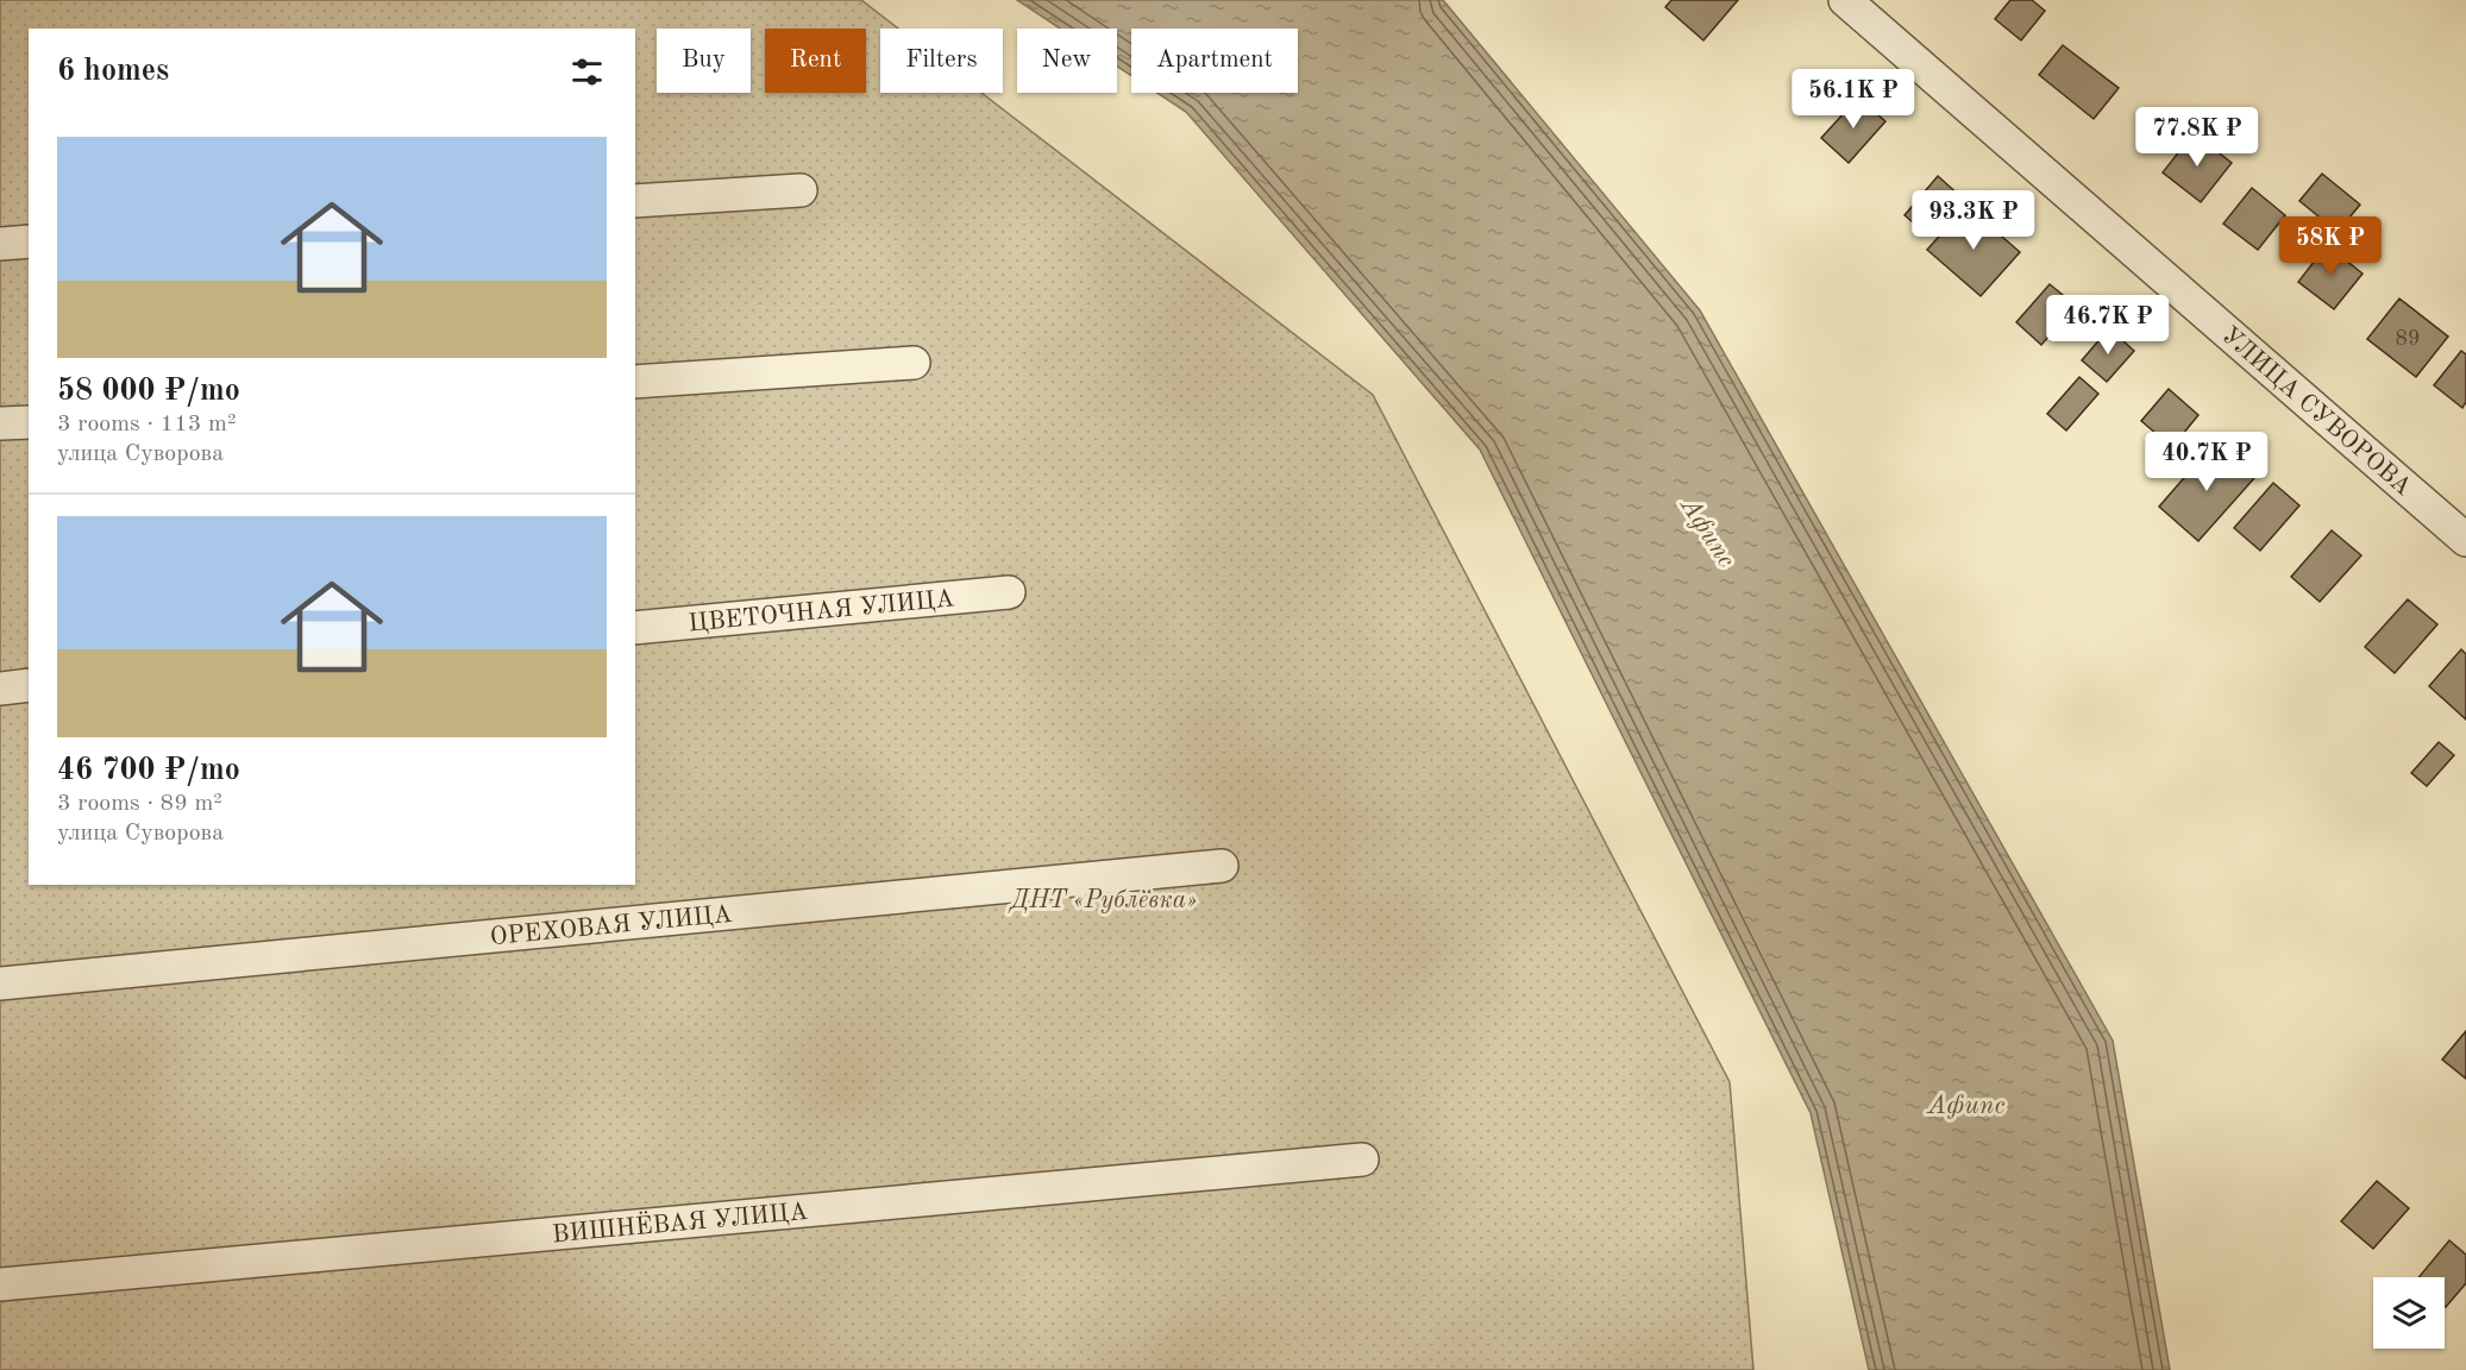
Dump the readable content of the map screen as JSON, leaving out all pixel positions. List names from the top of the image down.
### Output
{
  "streets": {
    "street": [
      "УЛИЦА СУВОРОВА",
      "ЦВЕТОЧНАЯ УЛИЦА",
      "ОРЕХОВАЯ УЛИЦА",
      "ВИШНЁВАЯ УЛИЦА"
    ]
  },
  "water": ["Афипс"],
  "parks": ["ДНТ «Рублёвка»"],
  "house_numbers": ["89"],
  "page": {
    "chip": [
      "Buy",
      "Rent",
      "Filters",
      "New",
      "Apartment"
    ],
    "heading": "6 homes",
    "price": [
      "56.1K ₽",
      "77.8K ₽",
      "93.3K ₽",
      "58K ₽",
      "46.7K ₽",
      "40.7K ₽"
    ],
    "list": [
      {
        "name": "58 000 ₽/mo",
        "note": "3 rooms · 113 m² · улица Суворова"
      },
      {
        "name": "46 700 ₽/mo",
        "note": "3 rooms · 89 m² · улица Суворова"
      }
    ]
  }
}
